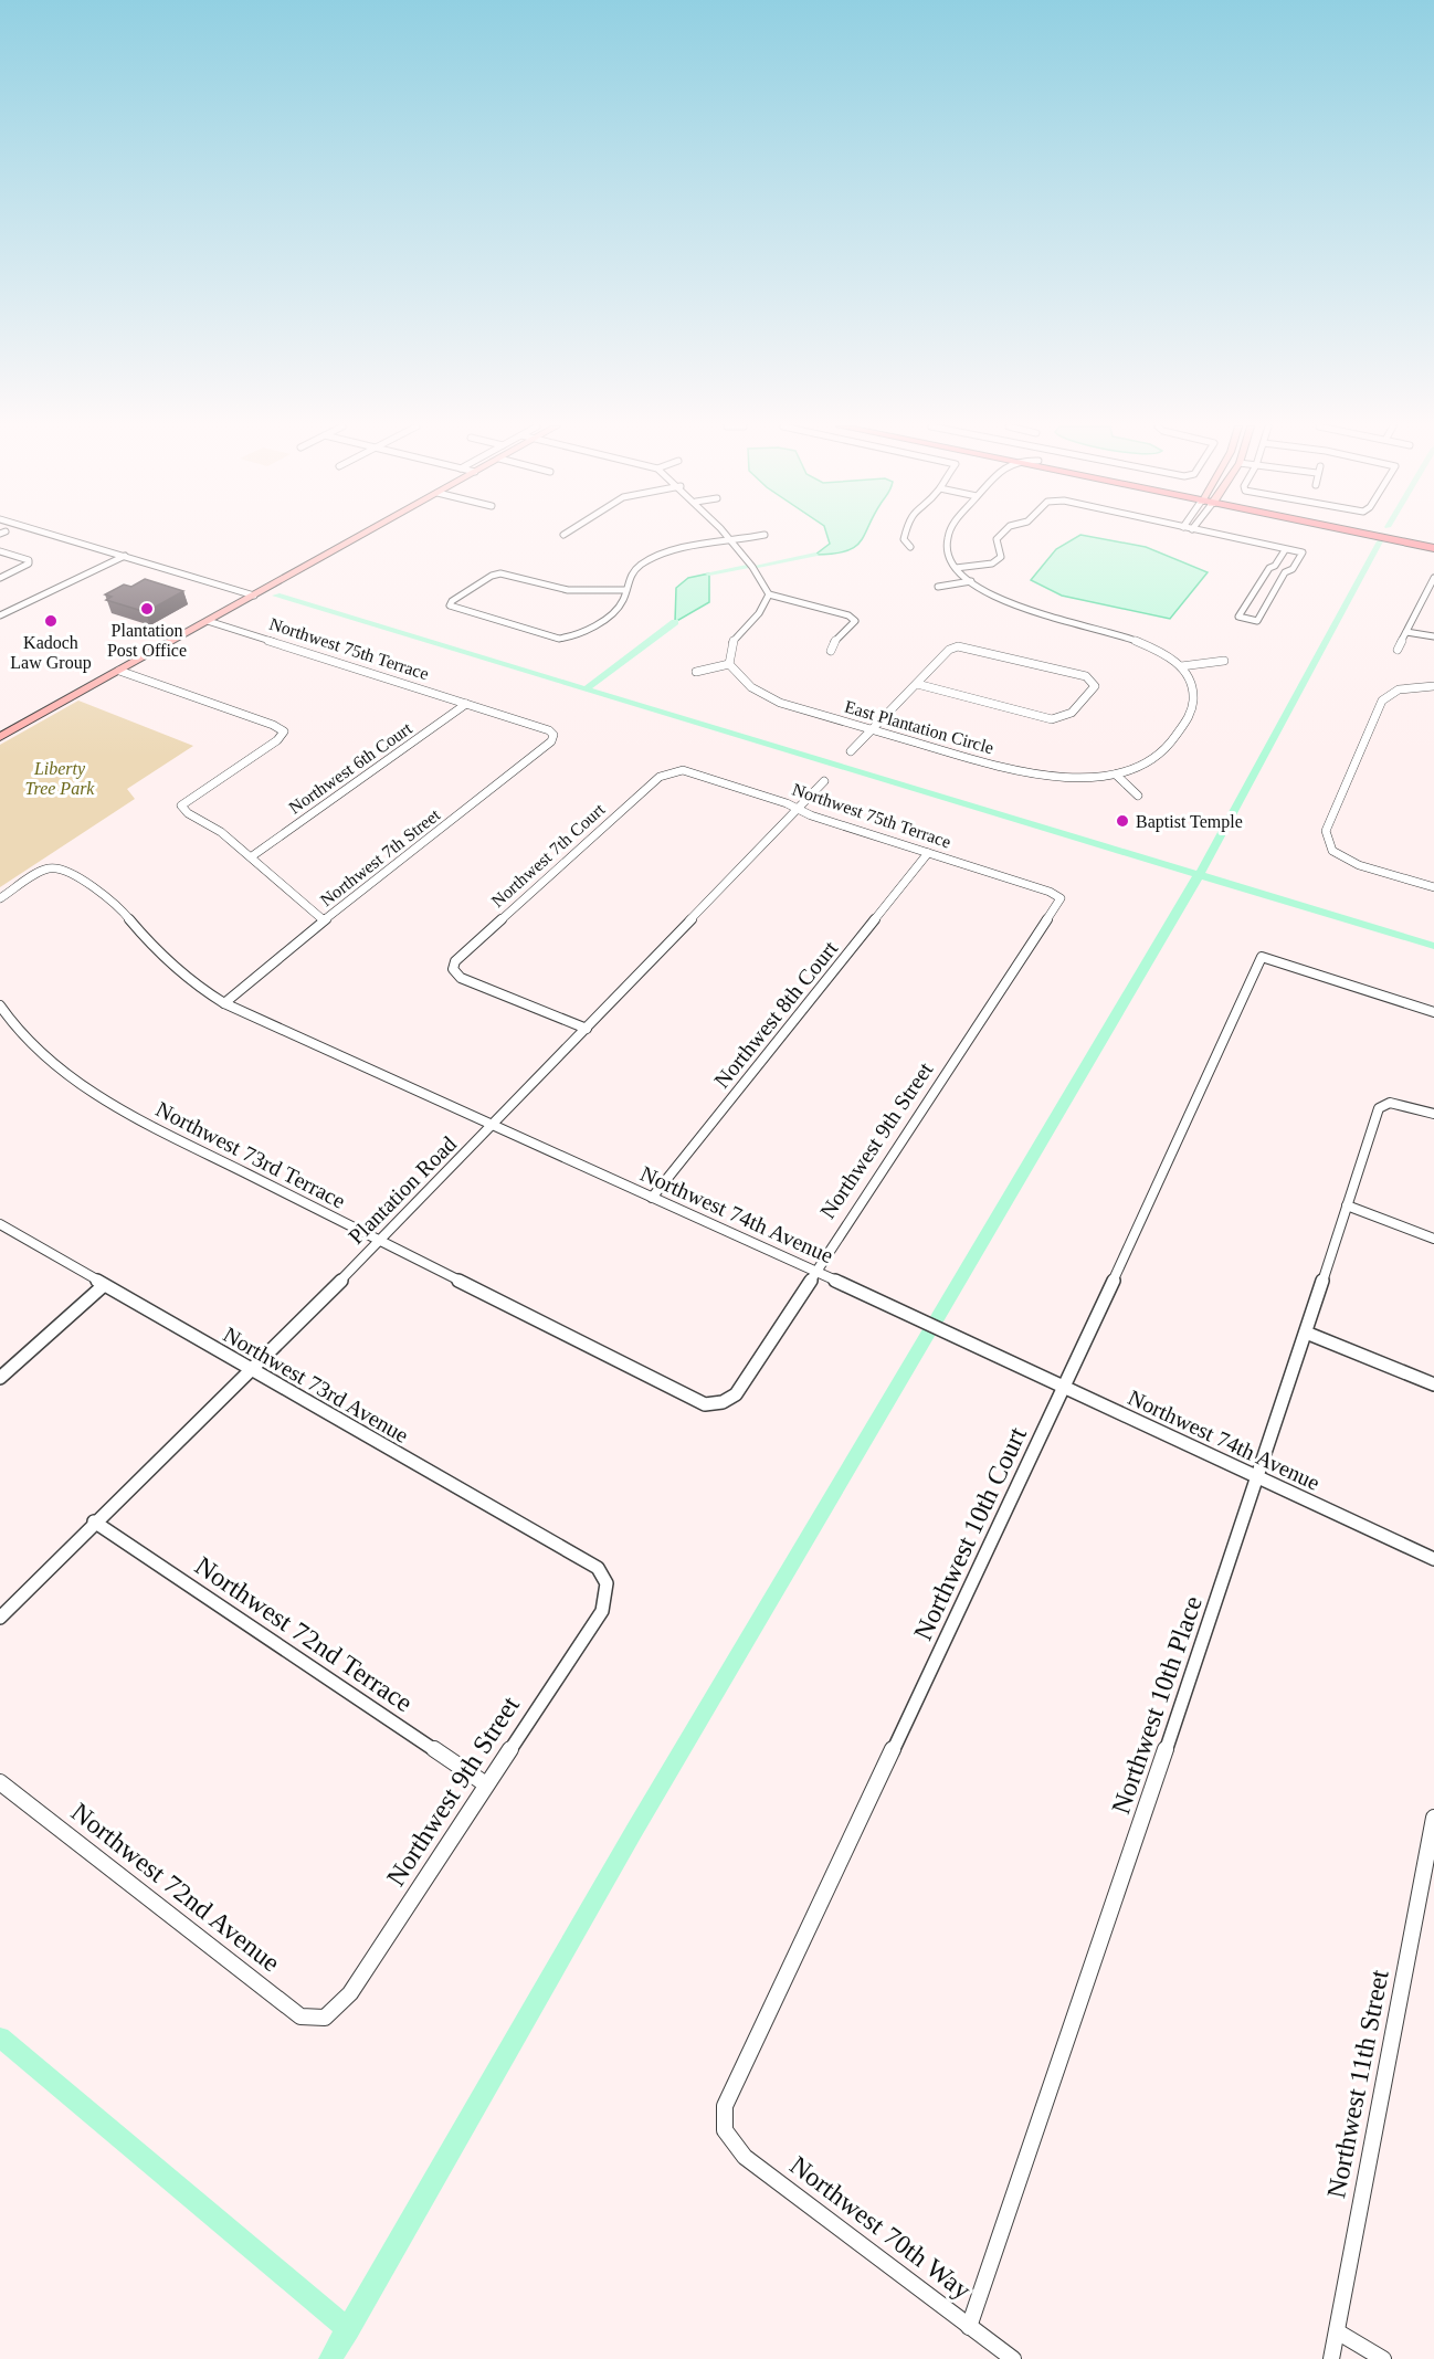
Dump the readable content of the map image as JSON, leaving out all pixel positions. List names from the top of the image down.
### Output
{
  "streets": {
    "street": [
      "Northwest 75th Terrace",
      "East Plantation Circle",
      "Northwest 6th Court",
      "Northwest 7th Court",
      "Northwest 7th Street",
      "Northwest 8th Court",
      "Northwest 9th Street",
      "Northwest 73rd Terrace",
      "Plantation Road",
      "Northwest 74th Avenue",
      "Northwest 73rd Avenue",
      "Northwest 10th Court",
      "Northwest 72nd Terrace",
      "Northwest 10th Place",
      "Northwest 72nd Avenue",
      "Northwest 11th Street",
      "Northwest 70th Way"
    ]
  },
  "crossings": [
    ["Northwest 75th Terrace", "Northwest 6th Court"],
    ["Northwest 75th Terrace", "Northwest 7th Court"],
    ["Northwest 75th Terrace", "Northwest 7th Street"],
    ["Northwest 75th Terrace", "Northwest 8th Court"],
    ["Northwest 75th Terrace", "Northwest 9th Street"],
    ["Northwest 75th Terrace", "Plantation Road"],
    ["Northwest 7th Court", "Plantation Road"],
    ["Northwest 7th Street", "Northwest 74th Avenue"],
    ["Northwest 8th Court", "Northwest 74th Avenue"],
    ["Northwest 9th Street", "Northwest 73rd Terrace"],
    ["Northwest 9th Street", "Northwest 74th Avenue"],
    ["Northwest 9th Street", "Northwest 73rd Avenue"],
    ["Northwest 9th Street", "Northwest 72nd Terrace"],
    ["Northwest 9th Street", "Northwest 72nd Avenue"],
    ["Northwest 73rd Terrace", "Plantation Road"],
    ["Plantation Road", "Northwest 74th Avenue"],
    ["Plantation Road", "Northwest 73rd Avenue"],
    ["Plantation Road", "Northwest 72nd Terrace"],
    ["Northwest 74th Avenue", "Northwest 10th Court"],
    ["Northwest 74th Avenue", "Northwest 10th Place"],
    ["Northwest 10th Court", "Northwest 70th Way"],
    ["Northwest 10th Place", "Northwest 70th Way"]
  ],
  "parks": ["Liberty Tree Park"],
  "places": ["Plantation Post Office", "Kadoch Law Group", "Baptist Temple"]
}
